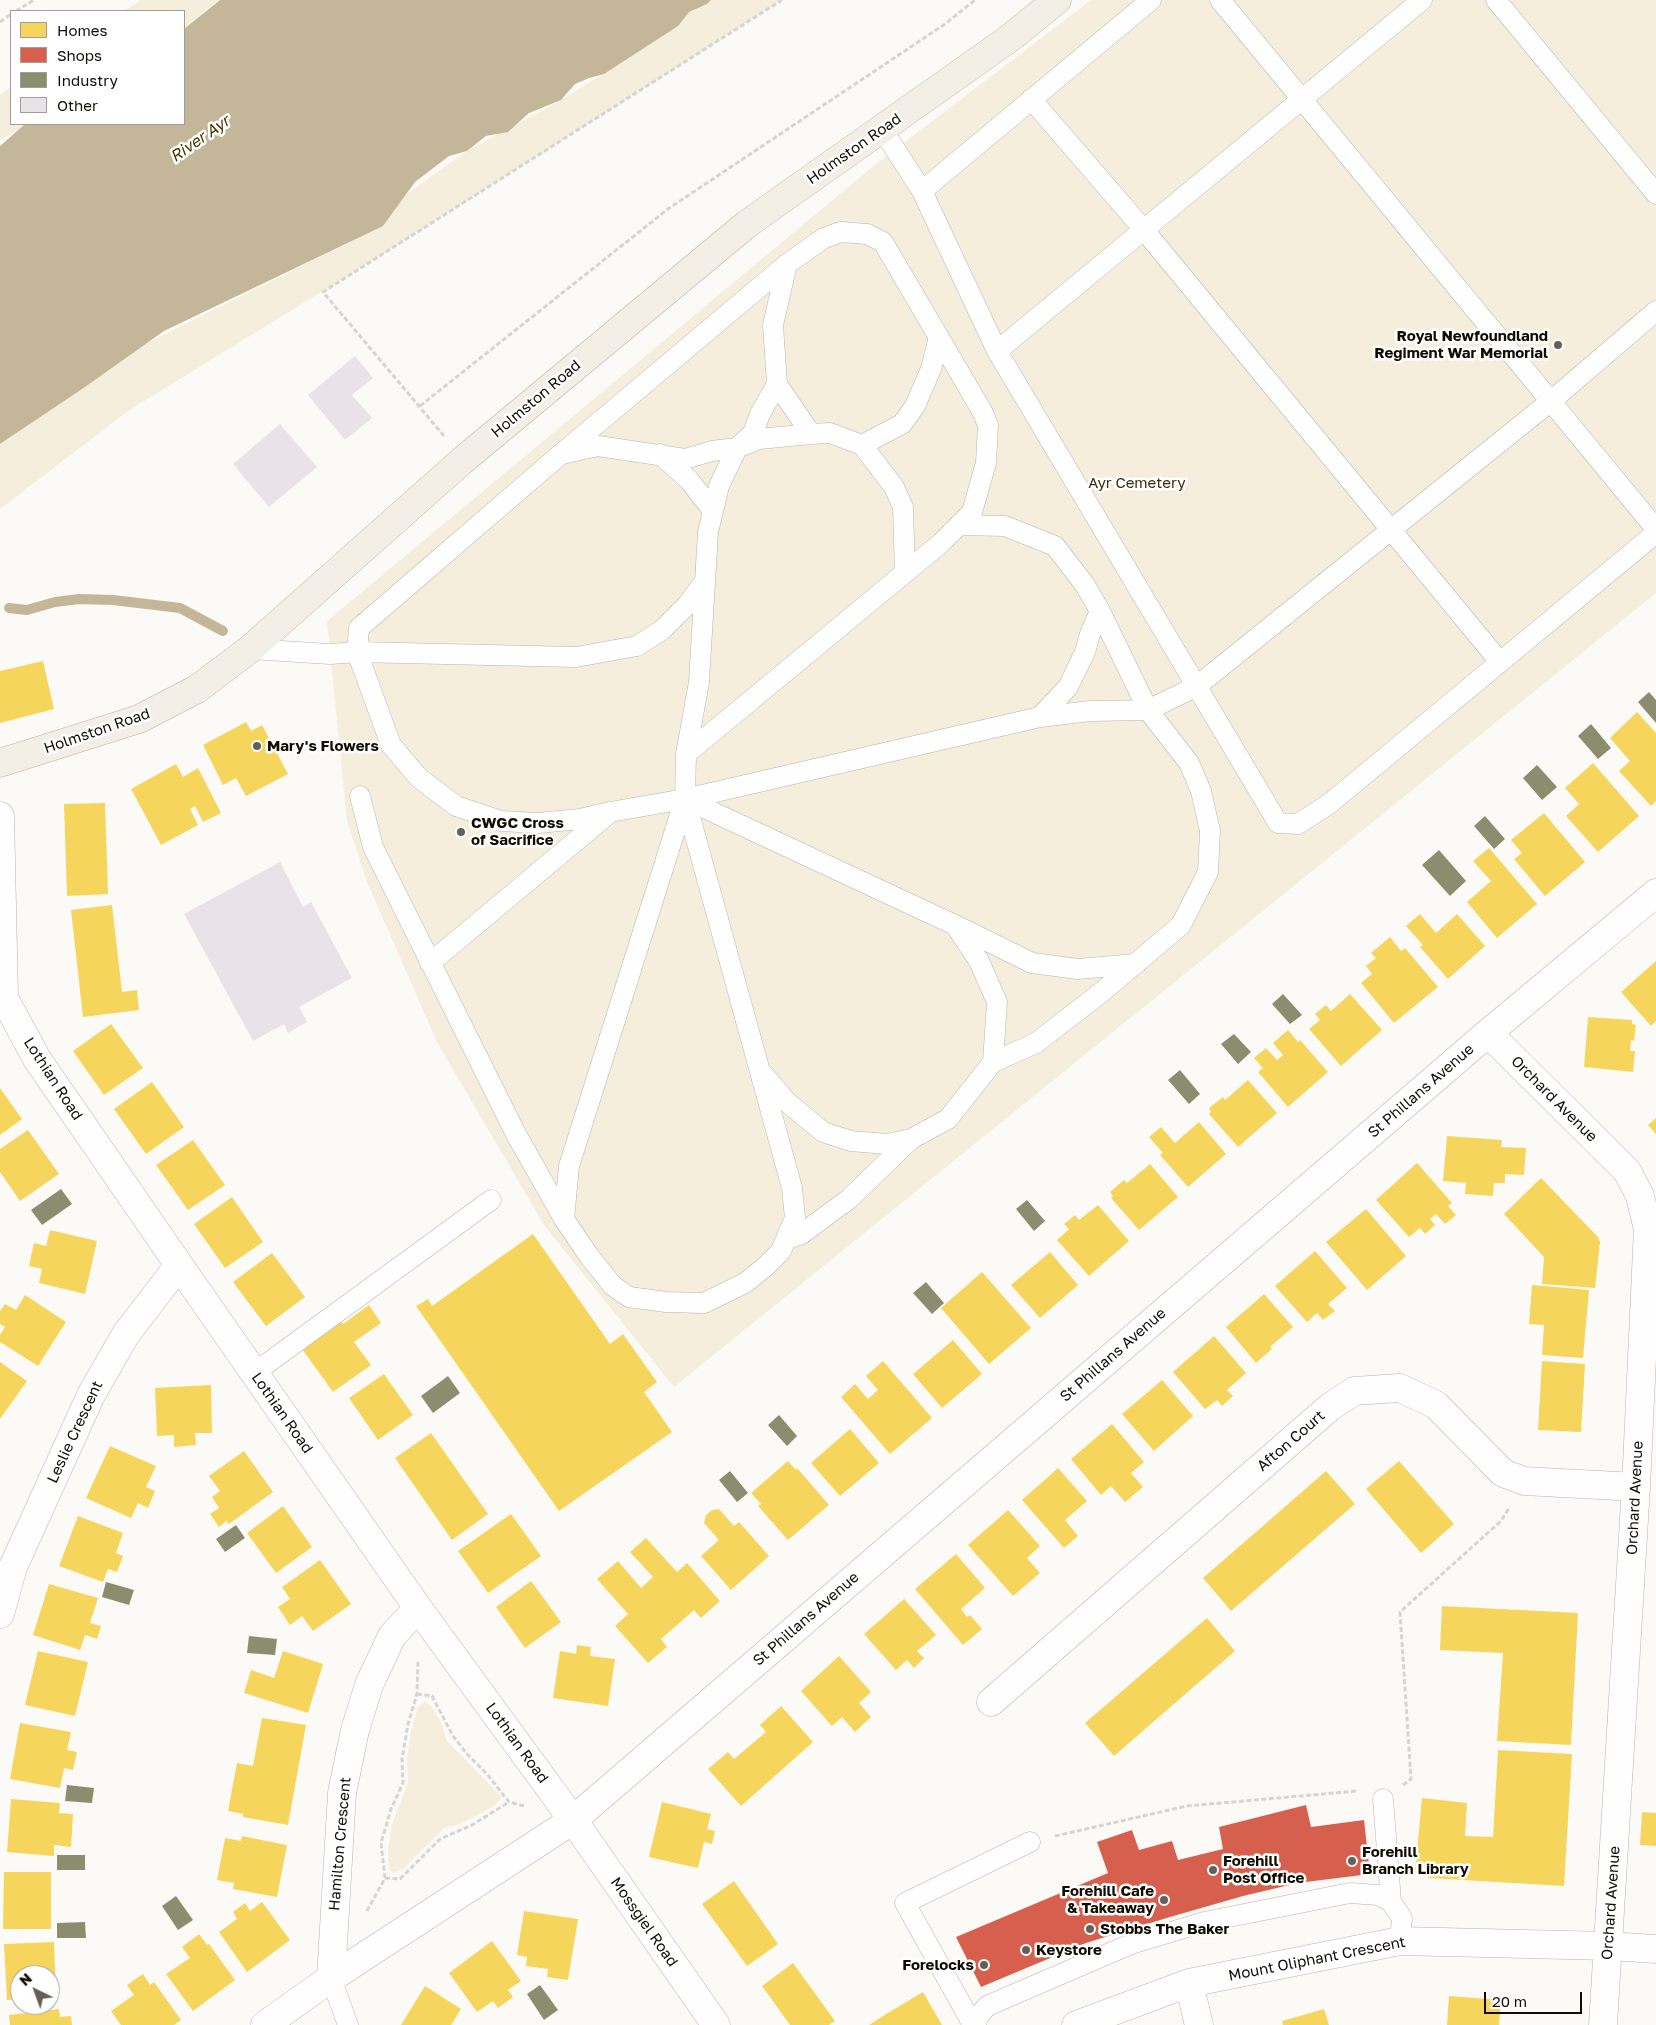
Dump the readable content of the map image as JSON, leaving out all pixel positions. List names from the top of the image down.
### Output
{
  "streets": {
    "main road": ["Holmston Road"],
    "street": [
      "Lothian Road",
      "St Phillans Avenue",
      "Orchard Avenue",
      "Leslie Crescent",
      "Afton Court",
      "Hamilton Crescent",
      "Mossgiel Road",
      "Mount Oliphant Crescent"
    ]
  },
  "crossings": [
    ["Lothian Road", "St Phillans Avenue"],
    ["Lothian Road", "Leslie Crescent"],
    ["Lothian Road", "Hamilton Crescent"],
    ["Lothian Road", "Mossgiel Road"],
    ["St Phillans Avenue", "Orchard Avenue"],
    ["St Phillans Avenue", "Hamilton Crescent"],
    ["St Phillans Avenue", "Mossgiel Road"],
    ["Orchard Avenue", "Afton Court"],
    ["Orchard Avenue", "Mount Oliphant Crescent"]
  ],
  "water": ["River Ayr"],
  "parks": ["Ayr Cemetery"],
  "places": [
    "Royal Newfoundland Regiment War Memorial",
    "Mary's Flowers",
    "CWGC Cross of Sacrifice",
    "Forehill Branch Library",
    "Forehill Post Office",
    "Forehill Cafe & Takeaway",
    "Stobbs The Baker",
    "Keystore",
    "Forelocks"
  ],
  "legend": [
    "Homes",
    "Shops",
    "Industry",
    "Other"
  ],
  "scale_bar": "20 m",
  "north": "top left"
}
